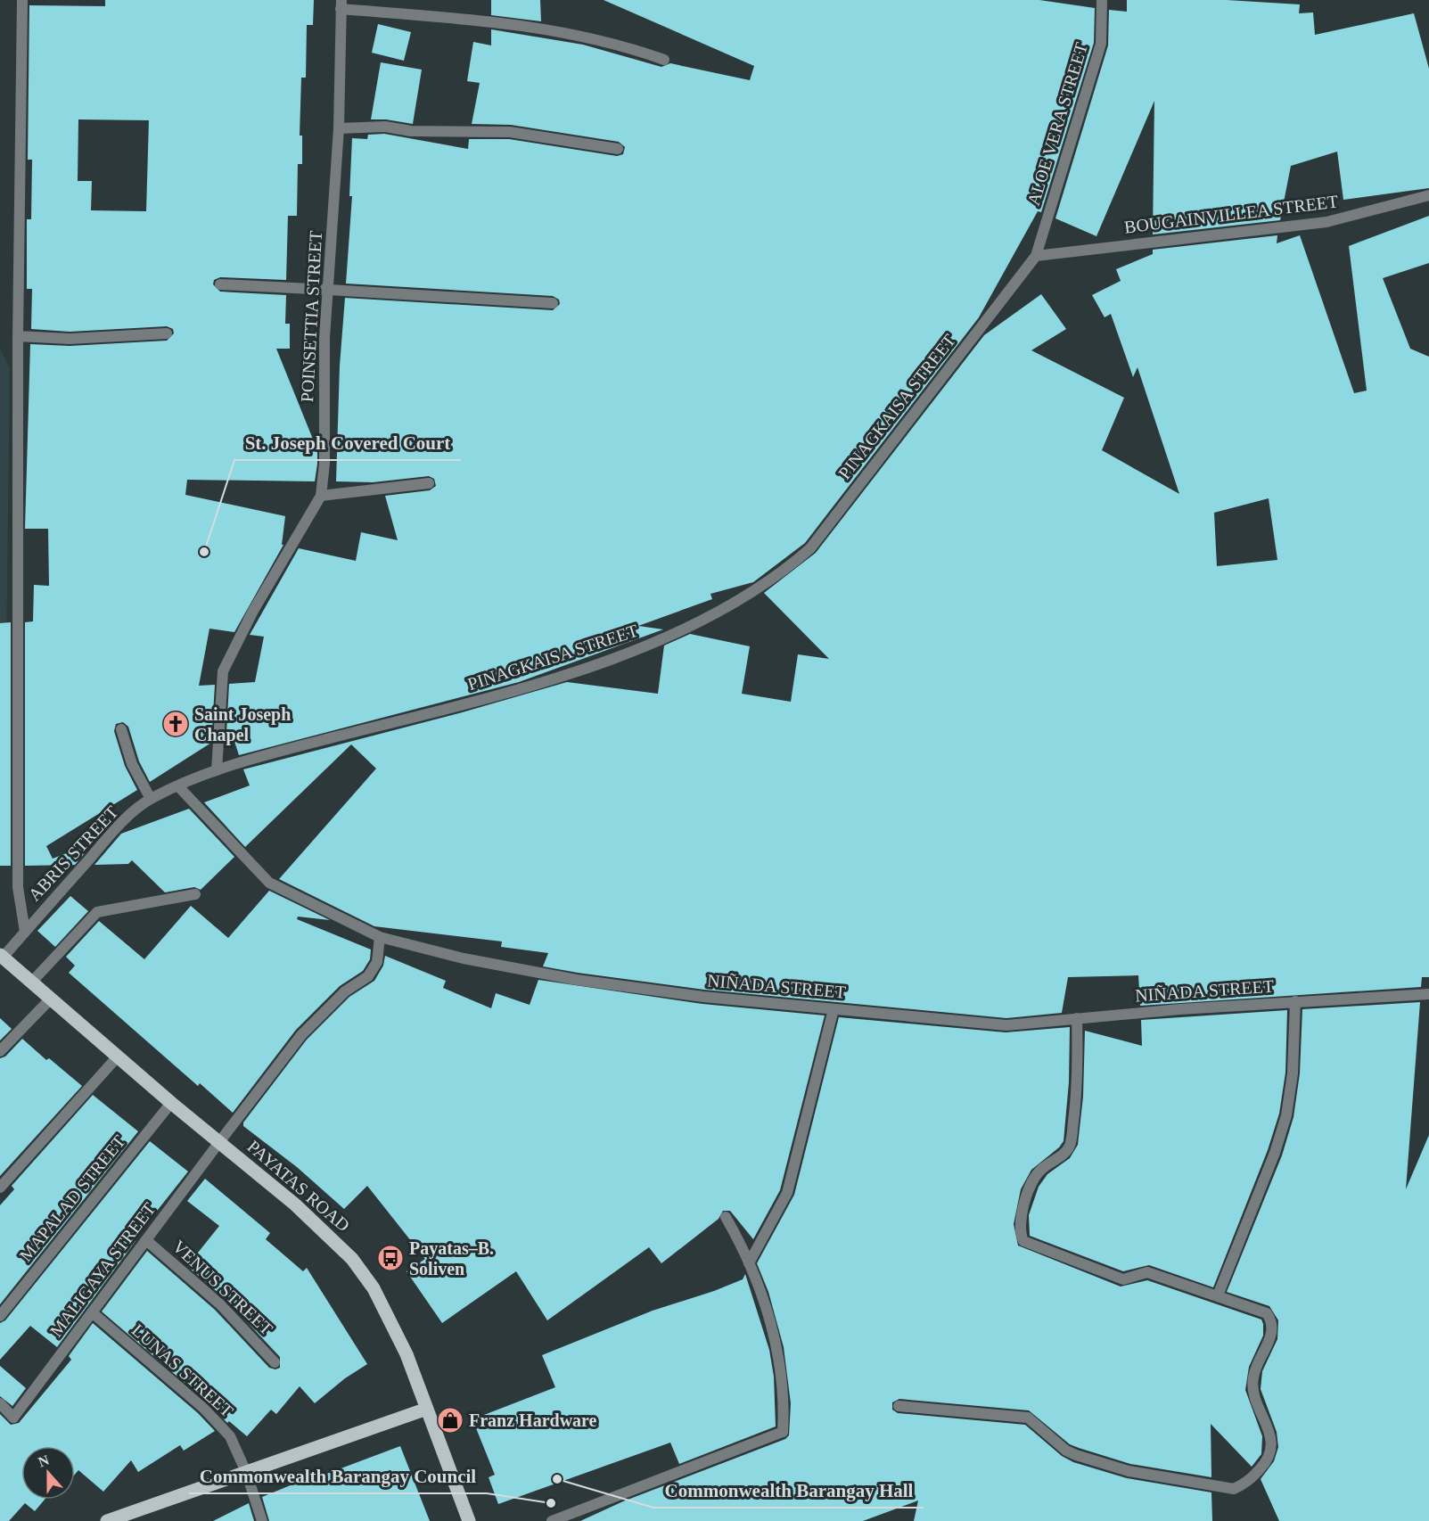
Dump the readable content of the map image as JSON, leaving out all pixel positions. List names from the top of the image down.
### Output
{
  "streets": {
    "main road": ["PAYATAS ROAD"],
    "street": [
      "ALOE VERA STREET",
      "BOUGAINVILLEA STREET",
      "POINSETTIA STREET",
      "PINAGKAISA STREET",
      "ABRIS STREET",
      "NIÑADA STREET",
      "MAPALAD STREET",
      "MALIGAYA STREET",
      "VENUS STREET",
      "LUNAS STREET"
    ]
  },
  "crossings": [
    ["ALOE VERA STREET", "BOUGAINVILLEA STREET"],
    ["ALOE VERA STREET", "PINAGKAISA STREET"],
    ["BOUGAINVILLEA STREET", "PINAGKAISA STREET"],
    ["POINSETTIA STREET", "PINAGKAISA STREET"],
    ["PINAGKAISA STREET", "ABRIS STREET"],
    ["PINAGKAISA STREET", "NIÑADA STREET"],
    ["ABRIS STREET", "NIÑADA STREET"],
    ["ABRIS STREET", "PAYATAS ROAD"],
    ["NIÑADA STREET", "MALIGAYA STREET"],
    ["PAYATAS ROAD", "MAPALAD STREET"],
    ["PAYATAS ROAD", "MALIGAYA STREET"],
    ["MALIGAYA STREET", "VENUS STREET"],
    ["MALIGAYA STREET", "LUNAS STREET"]
  ],
  "places": {
    "other": ["St. Joseph Covered Court", "Commonwealth Barangay Hall", "Commonwealth Barangay Council"],
    "church": ["Saint Joseph Chapel"],
    "bus stop": ["Payatas–B. Soliven"],
    "shop": ["Franz Hardware"]
  },
  "north": "top"
}
